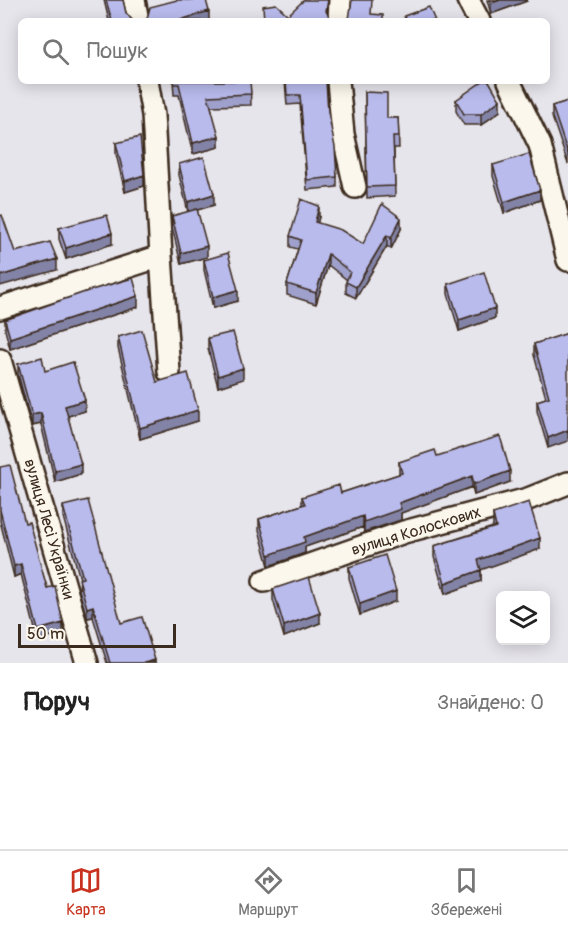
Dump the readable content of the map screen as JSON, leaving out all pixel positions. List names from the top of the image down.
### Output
{
  "streets": {
    "street": ["вулиця Лесі Українки", "вулиця Колоскових"]
  },
  "scale_bar": "50 m",
  "page": {
    "search": "Пошук",
    "scale": "50 m",
    "heading": ["Поруч", "Знайдено: 0"],
    "nav": ["Карта", "Маршрут", "Збережені"]
  }
}
